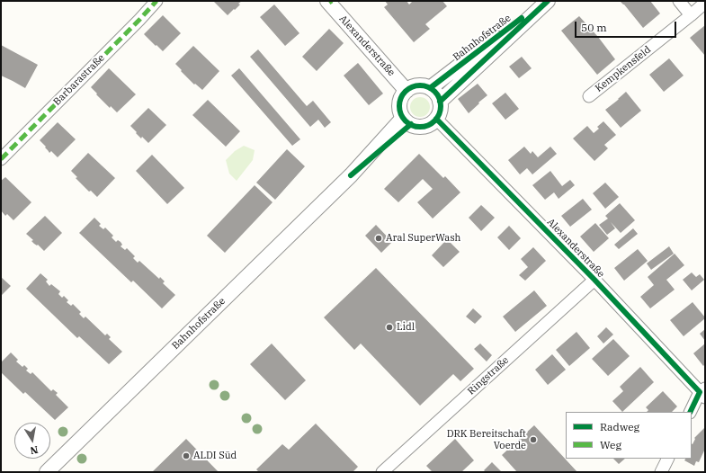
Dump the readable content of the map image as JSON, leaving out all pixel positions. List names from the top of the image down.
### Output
{
  "streets": {
    "street": [
      "Bahnhofstraße",
      "Alexanderstraße",
      "Kempkensfeld",
      "Barbarastraße",
      "Ringstraße"
    ]
  },
  "crossings": [
    ["Bahnhofstraße", "Alexanderstraße"],
    ["Alexanderstraße", "Ringstraße"]
  ],
  "places": [
    "Aral SuperWash",
    "Lidl",
    "DRK Bereitschaft Voerde",
    "ALDI Süd"
  ],
  "legend": ["Radweg", "Weg"],
  "scale_bar": "50 m",
  "north": "bottom"
}
